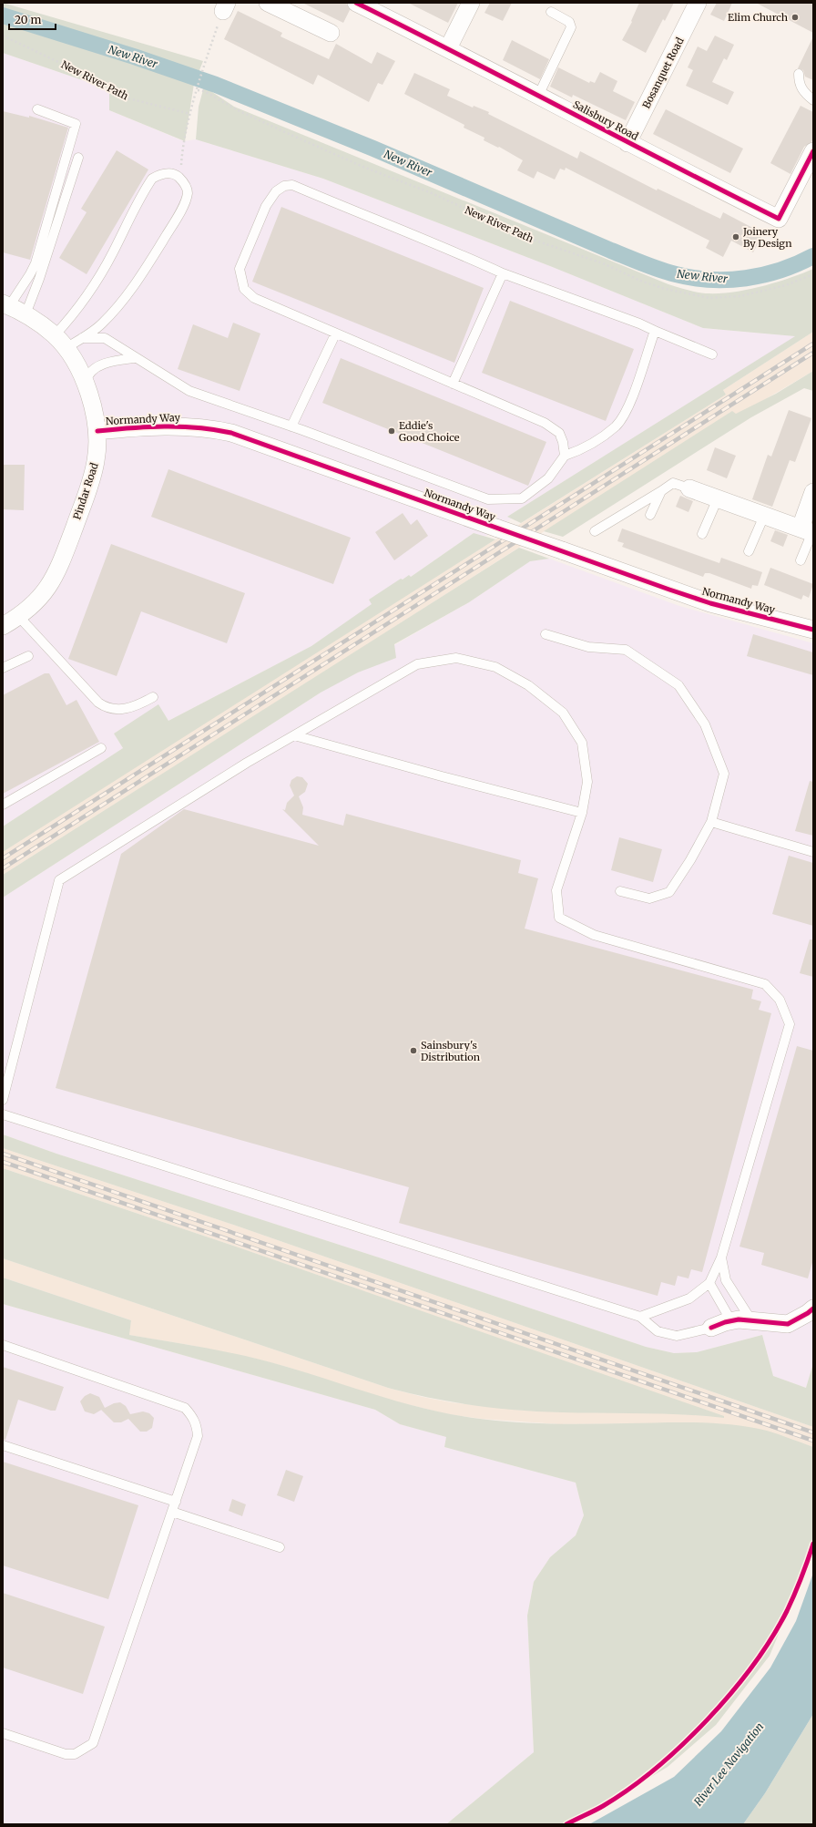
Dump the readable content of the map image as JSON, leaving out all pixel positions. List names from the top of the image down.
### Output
{
  "streets": {
    "street": [
      "Bosanquet Road",
      "Salisbury Road",
      "Normandy Way",
      "Pindar Road"
    ],
    "path": ["New River Path"]
  },
  "crossings": [
    ["Bosanquet Road", "Salisbury Road"],
    ["Normandy Way", "Pindar Road"]
  ],
  "water": ["New River", "River Lee Navigation"],
  "places": [
    "Elim Church",
    "Joinery By Design",
    "Eddie's Good Choice",
    "Sainsbury's Distribution"
  ],
  "scale_bar": "20 m"
}
